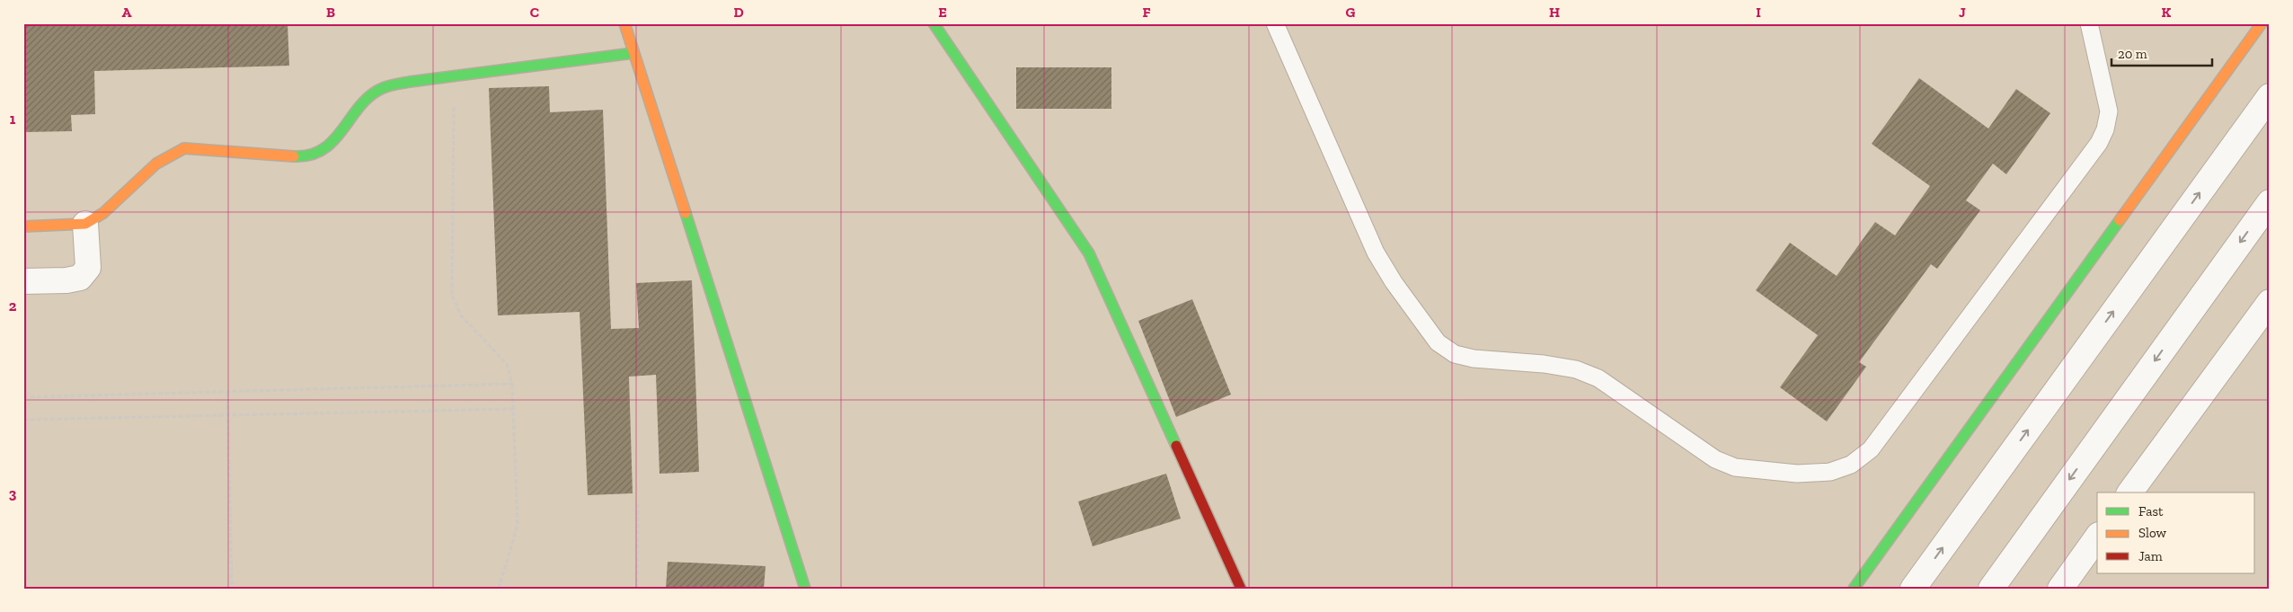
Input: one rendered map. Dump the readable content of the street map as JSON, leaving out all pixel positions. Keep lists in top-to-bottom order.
{
  "legend": ["Fast", "Slow", "Jam"],
  "scale_bar": "20 m",
  "grid": {
    "columns": [
      "A",
      "B",
      "C",
      "D",
      "E",
      "F",
      "G",
      "H",
      "I",
      "J",
      "K"
    ],
    "rows": ["1", "2", "3"]
  }
}
